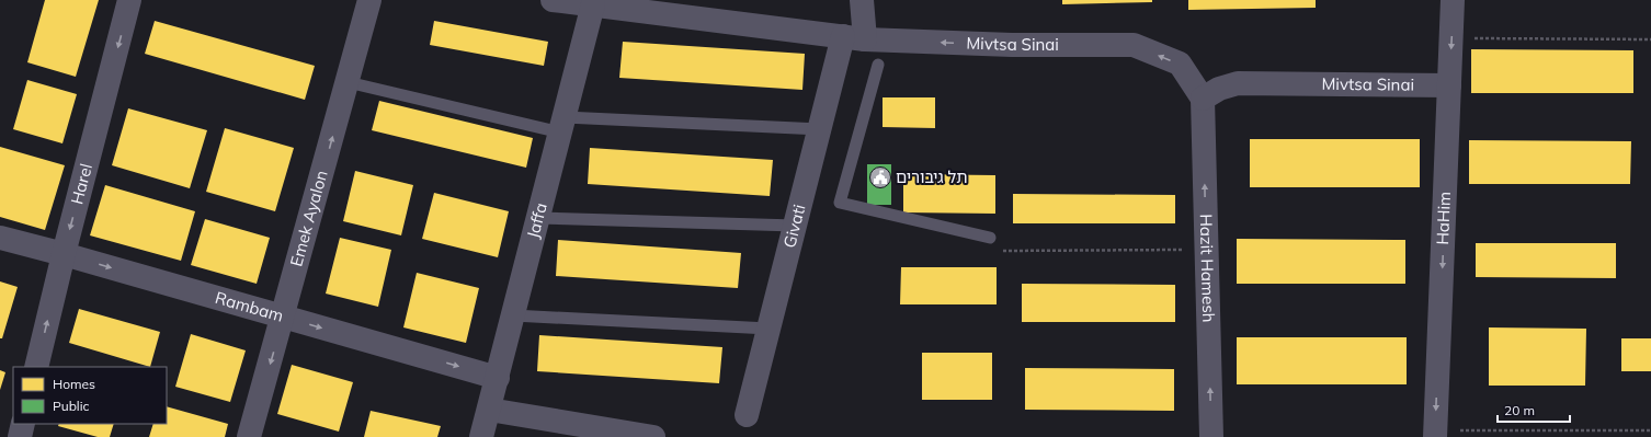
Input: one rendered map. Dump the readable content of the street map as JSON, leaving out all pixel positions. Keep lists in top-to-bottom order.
{
  "streets": {
    "street": [
      "Mivtsa Sinai",
      "Harel",
      "HaHim",
      "Emek Ayalon",
      "Jaffa",
      "Givati",
      "Hazit Hamesh",
      "Rambam"
    ]
  },
  "crossings": [
    ["Mivtsa Sinai", "HaHim"],
    ["Mivtsa Sinai", "Jaffa"],
    ["Mivtsa Sinai", "Givati"],
    ["Mivtsa Sinai", "Hazit Hamesh"],
    ["Harel", "Rambam"],
    ["Emek Ayalon", "Rambam"],
    ["Jaffa", "Rambam"]
  ],
  "one_way": [
    "Mivtsa Sinai",
    "HaHim",
    "Hazit Hamesh",
    "Rambam"
  ],
  "places": {
    "public building": ["תל גיבורים"]
  },
  "legend": ["Homes", "Public"],
  "scale_bar": "20 m"
}
